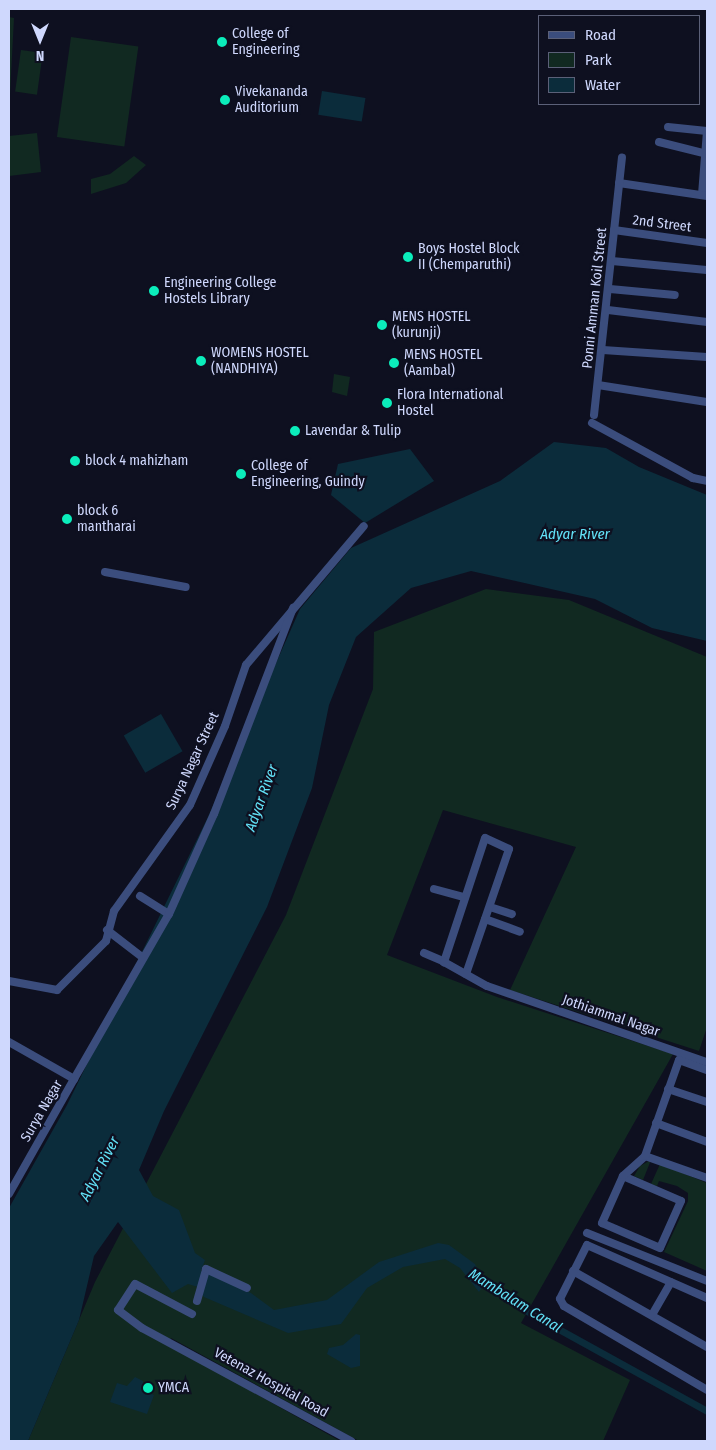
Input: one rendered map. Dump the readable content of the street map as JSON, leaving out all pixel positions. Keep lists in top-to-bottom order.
{
  "streets": {
    "street": [
      "2nd Street",
      "Ponni Amman Koil Street",
      "Surya Nagar Street",
      "Jothiammal Nagar",
      "Surya Nagar",
      "Vetenaz Hospital Road"
    ]
  },
  "crossings": [
    ["2nd Street", "Ponni Amman Koil Street"]
  ],
  "water": ["Adyar River", "Mambalam Canal"],
  "places": [
    "College of Engineering",
    "Vivekananda Auditorium",
    "Boys Hostel Block II (Chemparuthi)",
    "Engineering College Hostels Library",
    "MENS HOSTEL (kurunji)",
    "WOMENS HOSTEL (NANDHIYA)",
    "MENS HOSTEL (Aambal)",
    "Flora International Hostel",
    "Lavendar & Tulip",
    "block 4 mahizham",
    "College of Engineering, Guindy",
    "block 6 mantharai",
    "YMCA"
  ],
  "legend": ["Road", "Park", "Water"],
  "north": "bottom"
}
